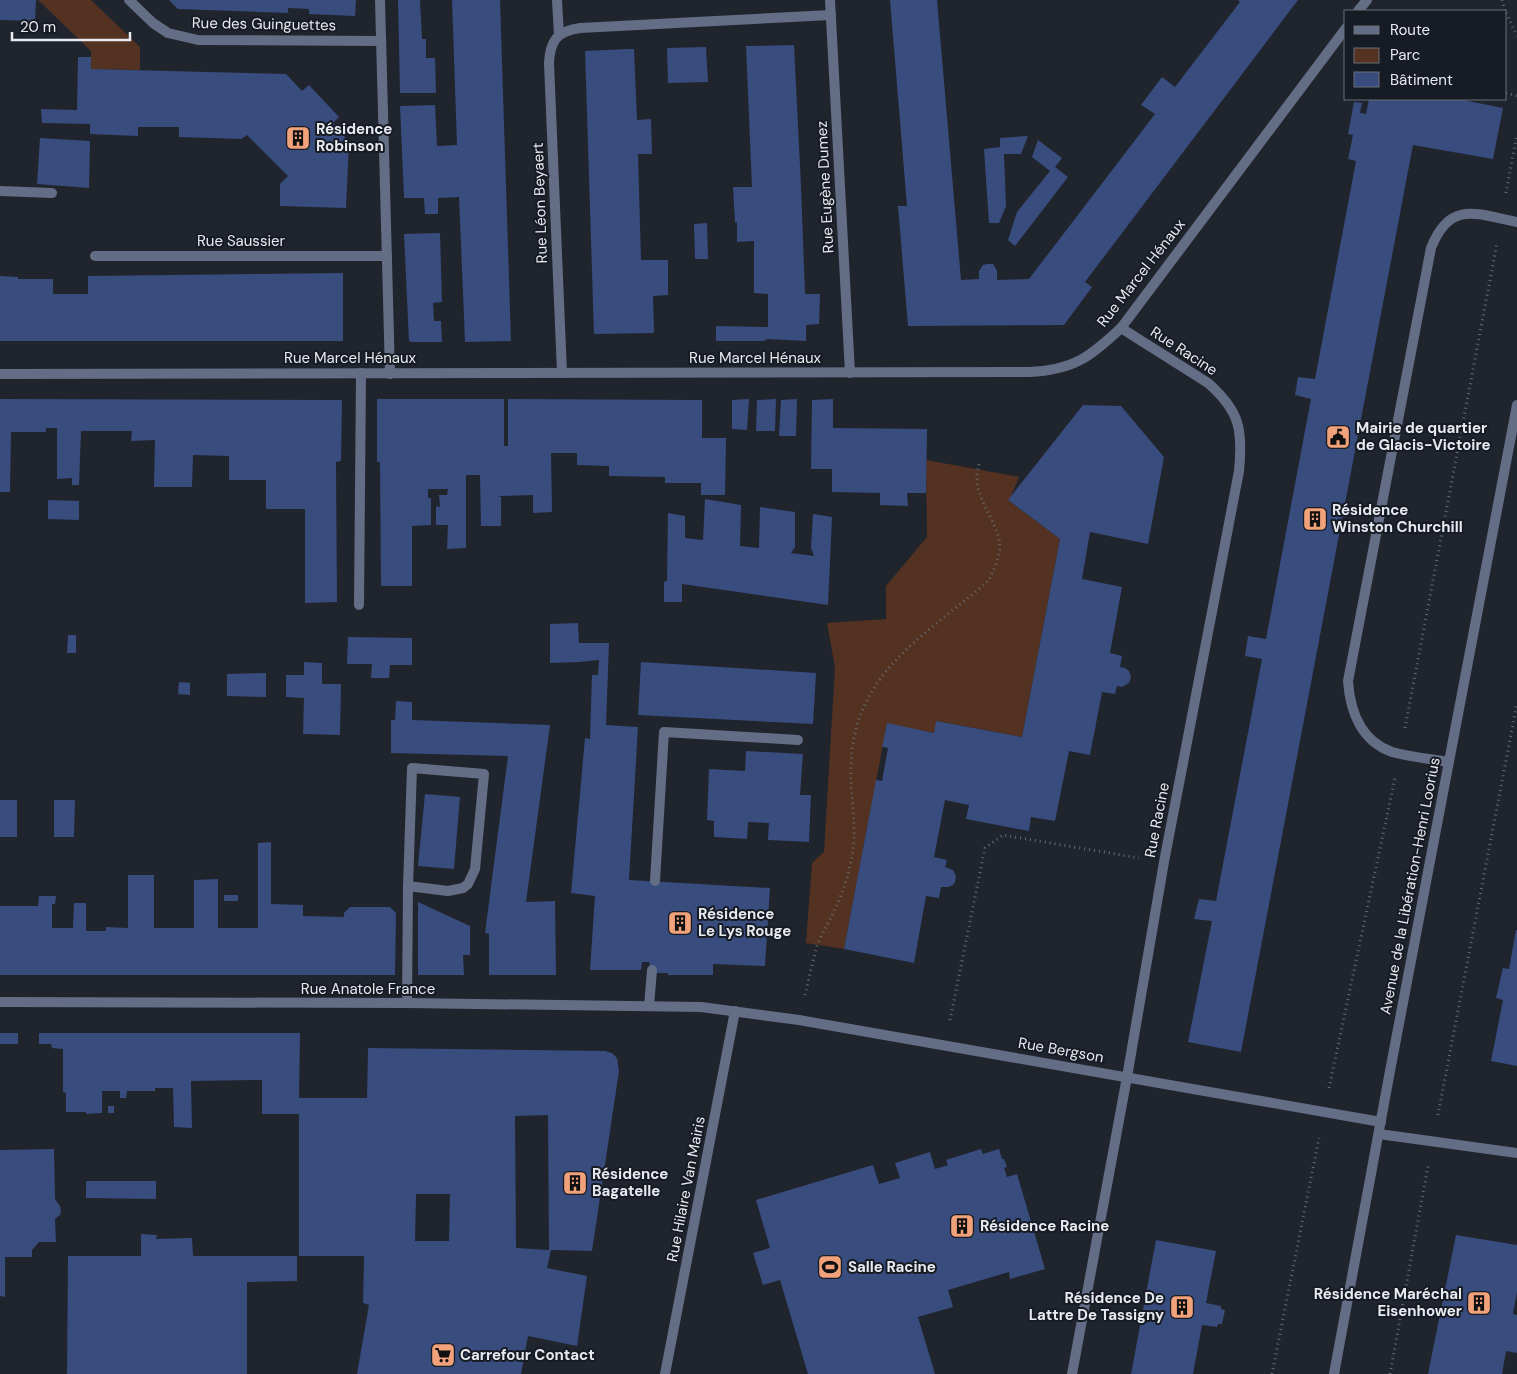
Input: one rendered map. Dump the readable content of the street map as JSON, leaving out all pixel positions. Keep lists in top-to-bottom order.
{
  "streets": {
    "street": [
      "Rue des Guinguettes",
      "Rue Eugène Dumez",
      "Rue Léon Beyaert",
      "Rue Saussier",
      "Rue Marcel Hénaux",
      "Rue Racine",
      "Avenue de la Libération-Henri Loorius",
      "Rue Anatole France",
      "Rue Bergson",
      "Rue Hilaire Van Mairis"
    ]
  },
  "crossings": [
    ["Rue Eugène Dumez", "Rue Marcel Hénaux"],
    ["Rue Léon Beyaert", "Rue Marcel Hénaux"],
    ["Rue Marcel Hénaux", "Rue Racine"],
    ["Rue Racine", "Rue Bergson"],
    ["Avenue de la Libération-Henri Loorius", "Rue Bergson"],
    ["Rue Anatole France", "Rue Bergson"],
    ["Rue Anatole France", "Rue Hilaire Van Mairis"],
    ["Rue Bergson", "Rue Hilaire Van Mairis"]
  ],
  "places": {
    "building": [
      "Résidence Robinson",
      "Résidence Winston Churchill",
      "Résidence Le Lys Rouge",
      "Résidence Bagatelle",
      "Résidence Racine",
      "Résidence Maréchal Eisenhower",
      "Résidence De Lattre De Tassigny"
    ],
    "public building": ["Mairie de quartier de Glacis-Victoire"],
    "sports": ["Salle Racine"],
    "supermarket": ["Carrefour Contact"]
  },
  "legend": ["Route", "Parc", "Bâtiment"],
  "scale_bar": "20 m"
}
